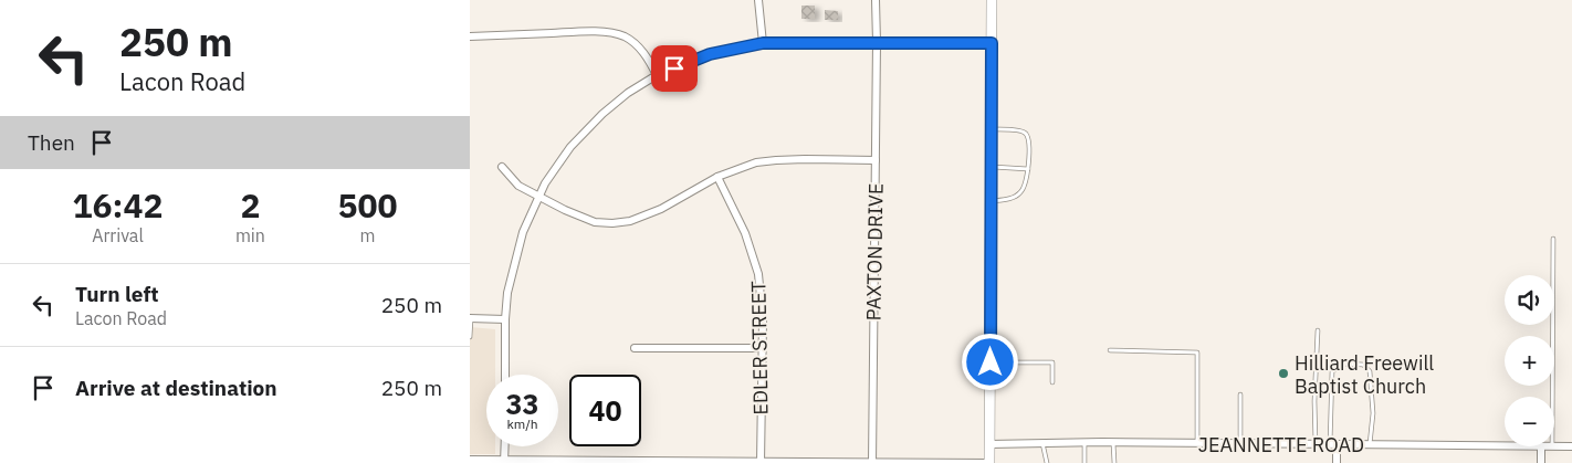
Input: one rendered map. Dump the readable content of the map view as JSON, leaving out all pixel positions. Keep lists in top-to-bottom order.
{
  "streets": {
    "street": ["PAXTON DRIVE", "EDLER STREET", "JEANNETTE ROAD"]
  },
  "places": ["Hilliard Freewill Baptist Church"],
  "page": {
    "turn": ["250 m", "Lacon Road"],
    "then": "Then",
    "eta": [
      "16:42",
      "Arrival",
      "2",
      "min",
      "500",
      "m"
    ],
    "list": [
      {
        "name": "Turn left",
        "note": "Lacon Road",
        "value": "250 m"
      },
      {
        "name": "Arrive at destination",
        "value": "250 m"
      }
    ],
    "map_buttons": ["+", "−"],
    "speed": "33 km/h",
    "limit": "40"
  }
}
